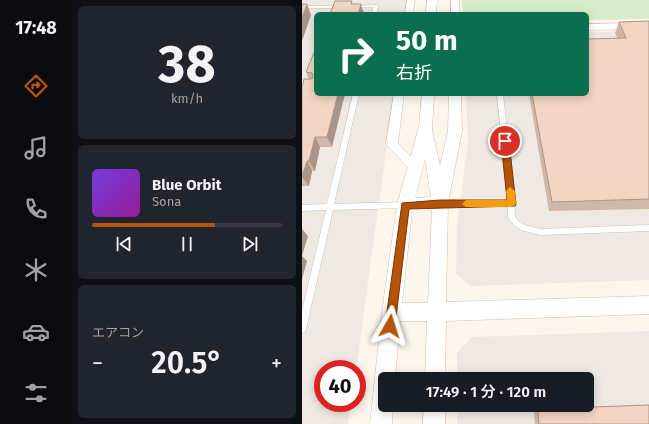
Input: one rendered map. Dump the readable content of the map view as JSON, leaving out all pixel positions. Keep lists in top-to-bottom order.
{
  "page": {
    "tabs": "17:48",
    "tile": [
      ["38", "km/h"],
      "エアコン"
    ],
    "turn": ["50 m", "右折"],
    "song": ["Blue Orbit", "Sona"],
    "heat": ["−", "20.5°", "+"],
    "limit": "40",
    "trip": "17:49 · 1 分 · 120 m"
  }
}
